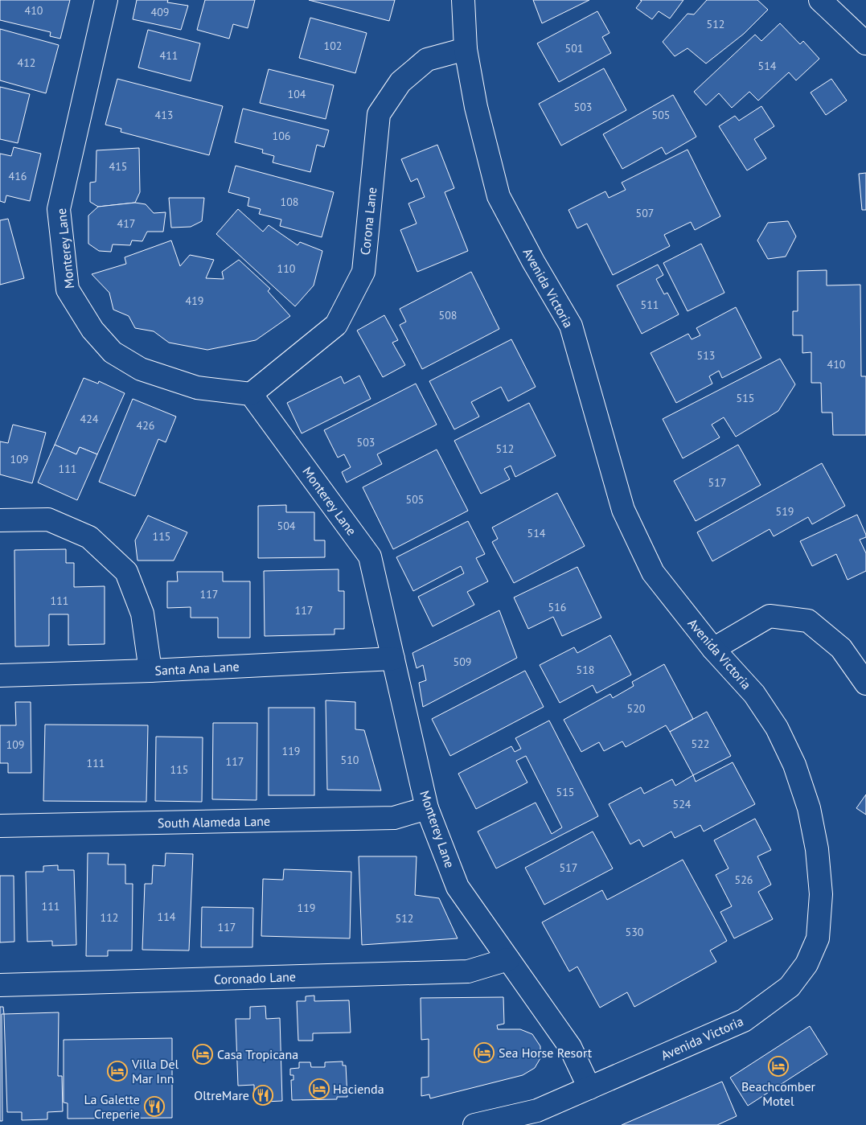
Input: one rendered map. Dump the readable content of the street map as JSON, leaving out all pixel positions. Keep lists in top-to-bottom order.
{
  "streets": {
    "street": [
      "Corona Lane",
      "Monterey Lane",
      "Avenida Victoria",
      "Santa Ana Lane",
      "South Alameda Lane",
      "Coronado Lane"
    ]
  },
  "crossings": [
    ["Corona Lane", "Monterey Lane"],
    ["Corona Lane", "Avenida Victoria"],
    ["Monterey Lane", "Avenida Victoria"],
    ["Monterey Lane", "Santa Ana Lane"],
    ["Monterey Lane", "South Alameda Lane"],
    ["Monterey Lane", "Coronado Lane"]
  ],
  "places": {
    "hotel": [
      "Sea Horse Resort",
      "Casa Tropicana",
      "Beachcomber Motel",
      "Villa Del Mar Inn",
      "Hacienda"
    ],
    "restaurant": ["OltreMare", "La Galette Creperie"]
  },
  "house_numbers": [
    "410",
    "409",
    "512",
    "102",
    "501",
    "411",
    "412",
    "514",
    "104",
    "503",
    "413",
    "505",
    "106",
    "415",
    "416",
    "108",
    "507",
    "417",
    "110",
    "419",
    "511",
    "508",
    "513",
    "410",
    "515",
    "424",
    "426",
    "503",
    "512",
    "109",
    "111",
    "517",
    "505",
    "519",
    "504",
    "514",
    "115",
    "117",
    "111",
    "516",
    "117",
    "509",
    "518",
    "520",
    "522",
    "109",
    "119",
    "510",
    "117",
    "111",
    "115",
    "515",
    "524",
    "517",
    "526",
    "111",
    "119",
    "114",
    "112",
    "512",
    "117",
    "530"
  ]
}
